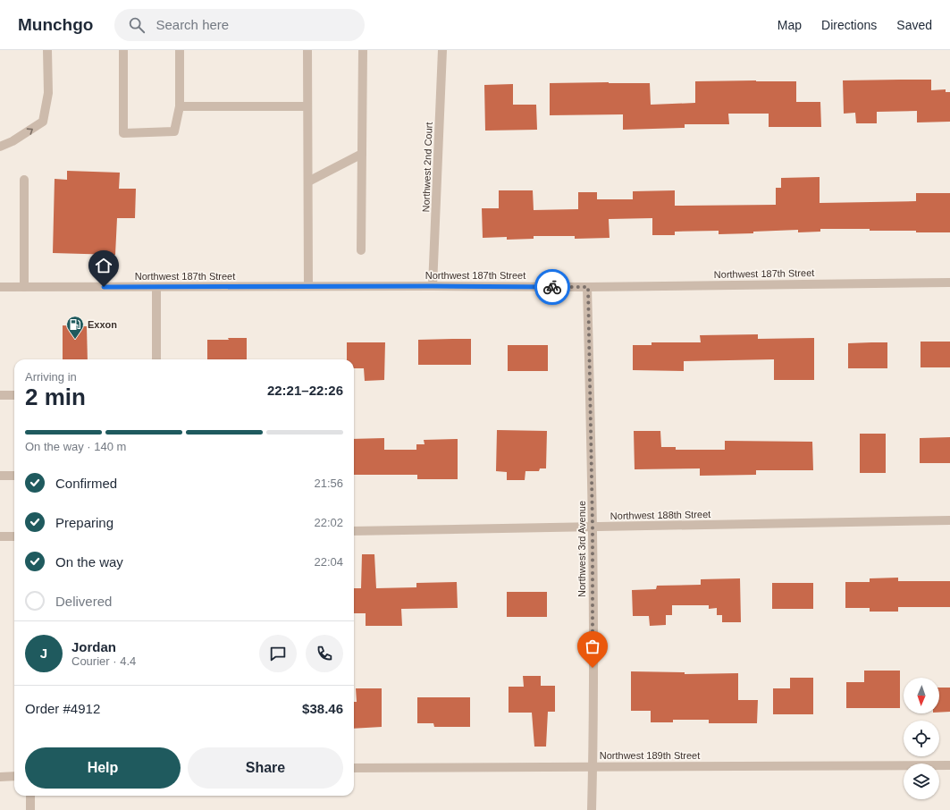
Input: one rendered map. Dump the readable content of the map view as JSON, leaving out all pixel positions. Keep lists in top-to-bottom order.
{
  "streets": {
    "street": [
      "Northwest 2nd Court",
      "Northwest 187th Street",
      "Northwest 188th Street",
      "Northwest 3rd Avenue",
      "Northwest 189th Street"
    ]
  },
  "crossings": [
    ["Northwest 2nd Court", "Northwest 187th Street"],
    ["Northwest 187th Street", "Northwest 3rd Avenue"],
    ["Northwest 188th Street", "Northwest 3rd Avenue"],
    ["Northwest 3rd Avenue", "Northwest 189th Street"]
  ],
  "places": {
    "fuel station": ["Exxon"]
  },
  "north": "bottom",
  "page": {
    "header": "Munchgo",
    "search": "Search here",
    "nav": ["Map", "Directions", "Saved"],
    "heading": ["2 min", "Arriving in", "22:21–22:26"],
    "panel": [
      "Jordan",
      "Courier · 4.4",
      "Order #4912",
      "$38.46"
    ],
    "bar": "On the way · 140 m",
    "list": [
      ["Confirmed", "21:56"],
      ["Preparing", "22:02"],
      ["On the way", "22:04"],
      "Delivered"
    ],
    "round": "J",
    "buttons": ["Help", "Share"]
  }
}
